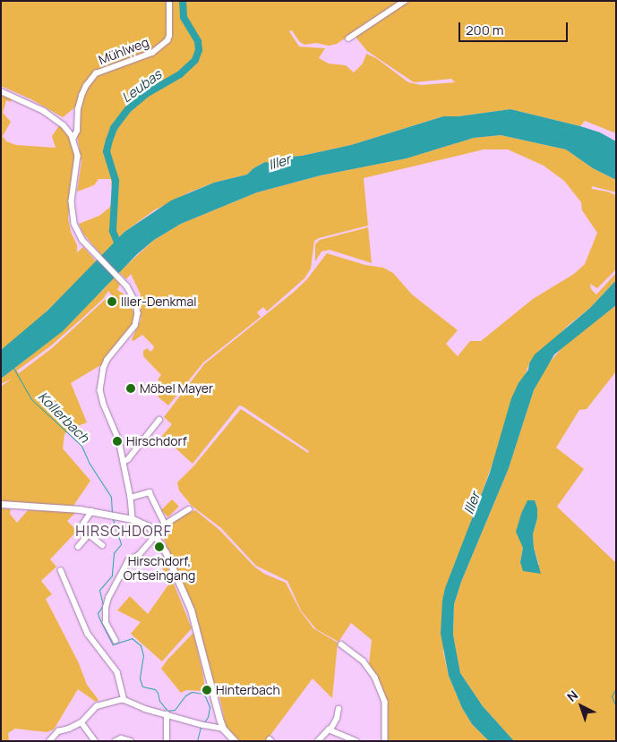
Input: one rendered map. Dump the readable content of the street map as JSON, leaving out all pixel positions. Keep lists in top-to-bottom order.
{
  "streets": {
    "street": ["Mühlweg"]
  },
  "districts": ["HIRSCHDORF"],
  "water": ["Leubas", "Iller", "Kollerbach"],
  "places": [
    "Iller-Denkmal",
    "Möbel Mayer",
    "Hirschdorf",
    "Hirschdorf, Ortseingang",
    "Hinterbach"
  ],
  "scale_bar": "200 m",
  "north": "top left"
}
